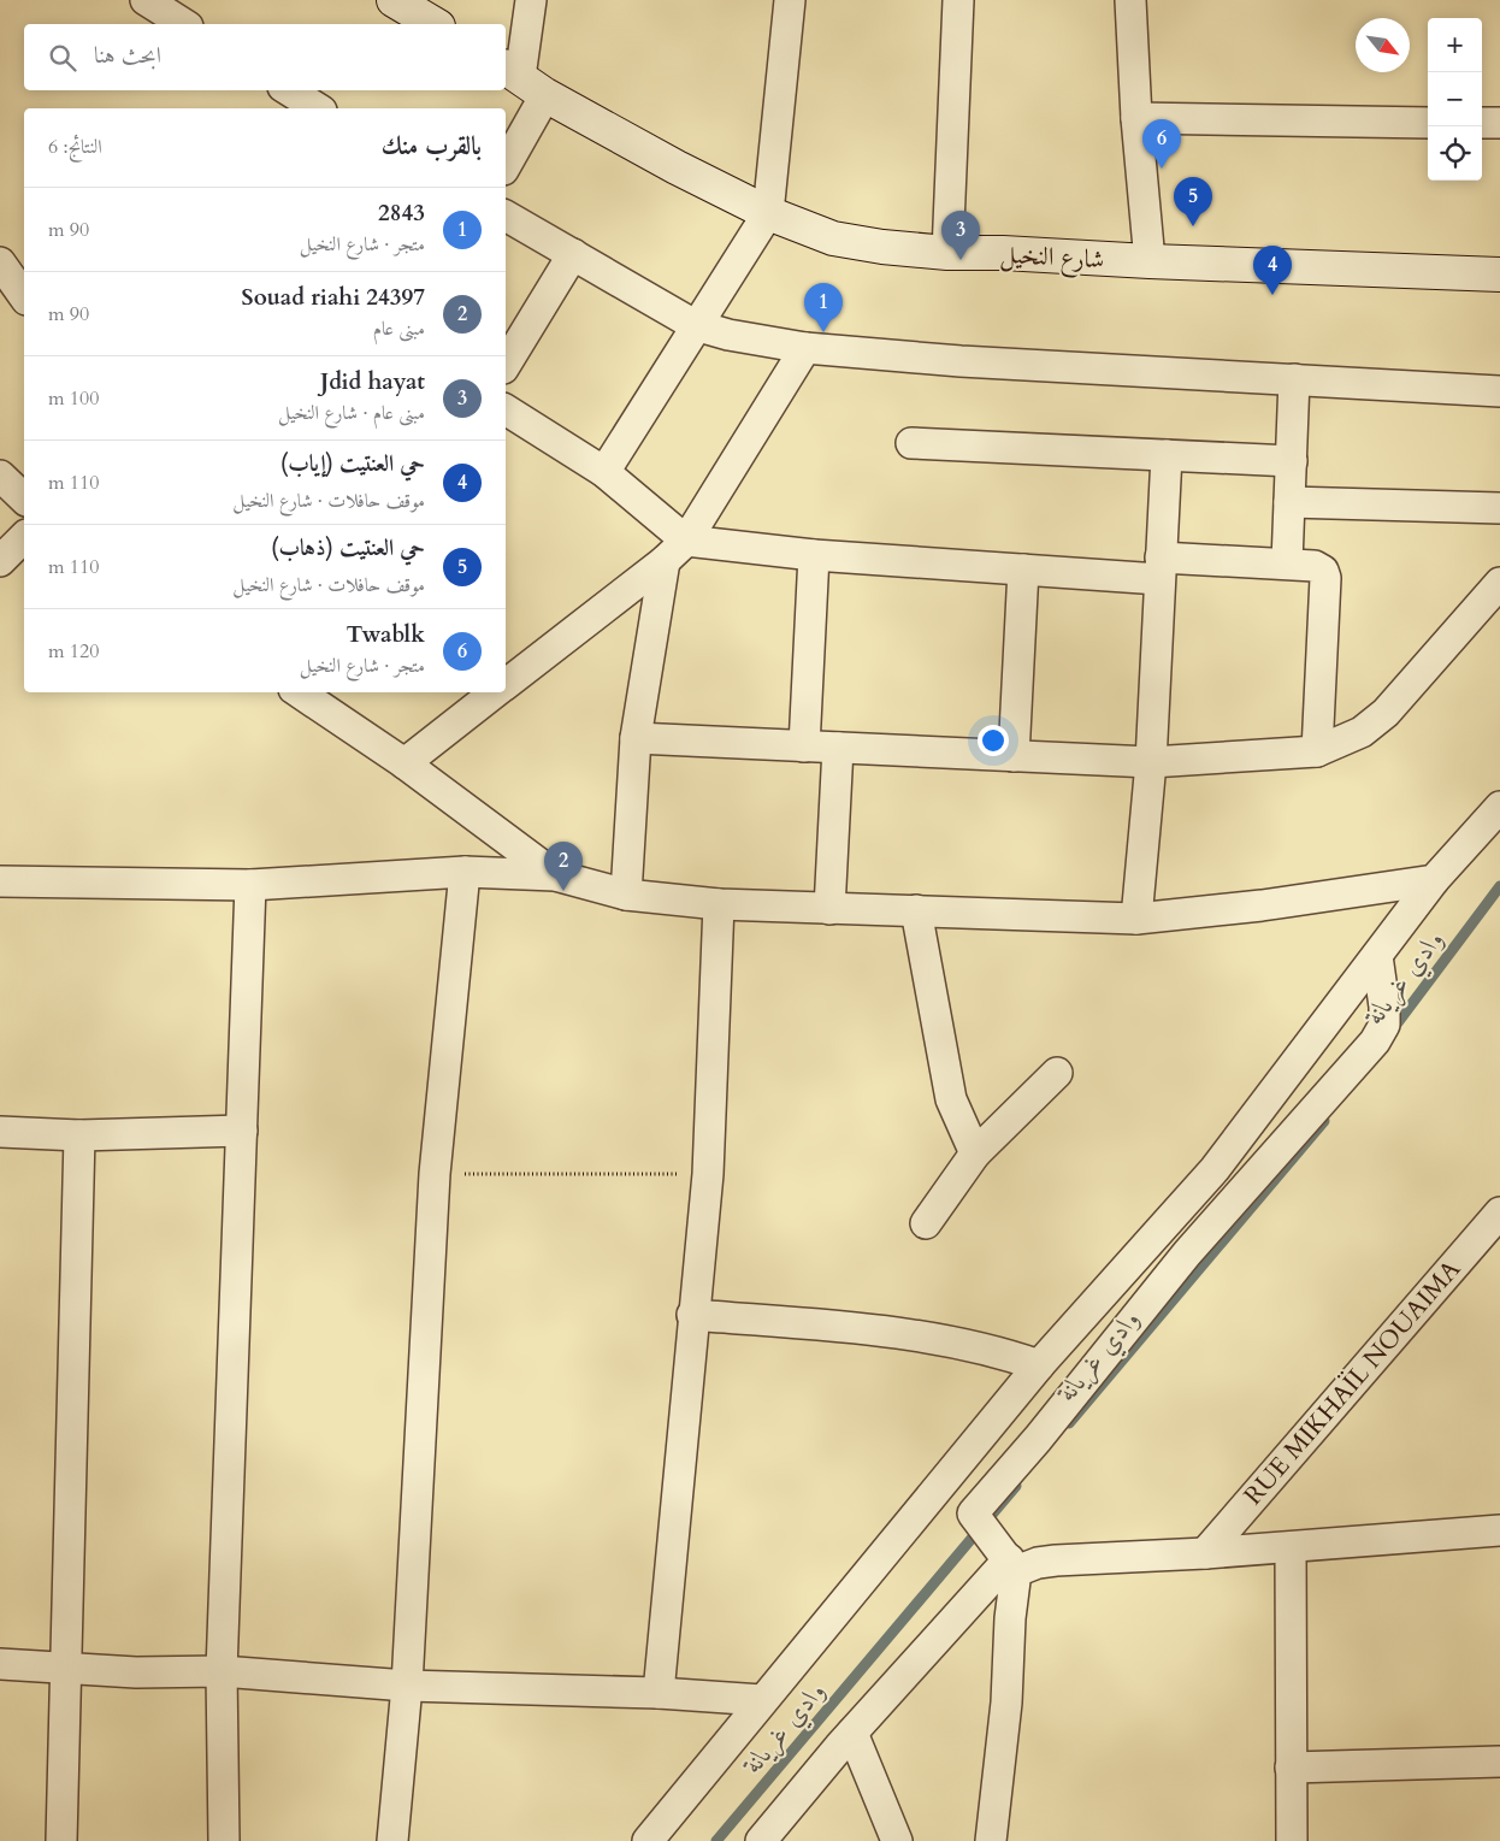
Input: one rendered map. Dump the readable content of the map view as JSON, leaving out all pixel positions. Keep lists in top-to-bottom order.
{
  "streets": {
    "main road": ["شارع النخيل"],
    "street": ["RUE MIKHAÏL NOUAIMA"]
  },
  "water": ["وادي غريانة"],
  "north": "bottom right",
  "page": {
    "map_buttons": ["+", "−"],
    "search": "ابحث هنا",
    "heading": ["بالقرب منك", "النتائج: 6"],
    "pins": [
      "6",
      "5",
      "3",
      "4",
      "1",
      "2"
    ],
    "list": [
      {
        "mark": "1",
        "name": "2843",
        "note": "متجر · شارع النخيل",
        "value": "90 m"
      },
      {
        "mark": "2",
        "name": "Souad riahi 24397",
        "note": "مبنى عام",
        "value": "90 m"
      },
      {
        "mark": "3",
        "name": "Jdid hayat",
        "note": "مبنى عام · شارع النخيل",
        "value": "100 m"
      },
      {
        "mark": "4",
        "name": "حي العنتيت (إياب)",
        "note": "موقف حافلات · شارع النخيل",
        "value": "110 m"
      },
      {
        "mark": "5",
        "name": "حي العنتيت (ذهاب)",
        "note": "موقف حافلات · شارع النخيل",
        "value": "110 m"
      },
      {
        "mark": "6",
        "name": "Twablk",
        "note": "متجر · شارع النخيل",
        "value": "120 m"
      }
    ]
  }
}
